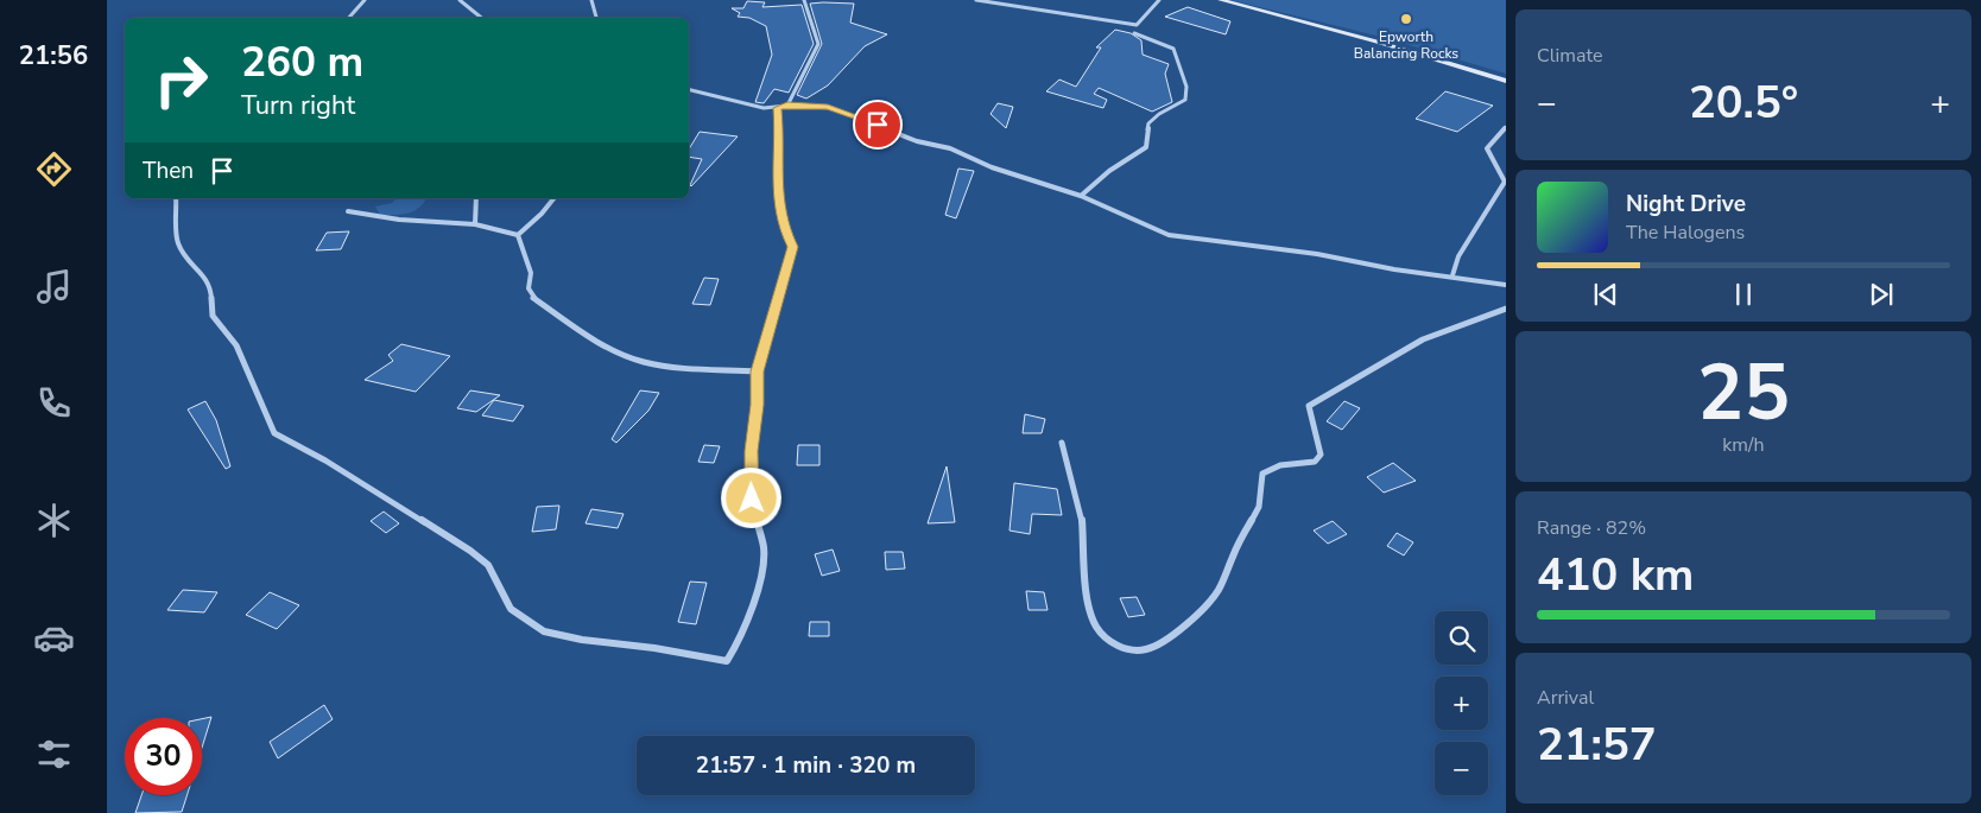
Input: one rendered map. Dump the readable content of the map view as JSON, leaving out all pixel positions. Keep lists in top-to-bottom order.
{
  "places": ["Epworth Balancing Rocks"],
  "page": {
    "tabs": "21:56",
    "tile": [
      "Climate",
      ["25", "km/h"],
      ["Range · 82%", "410 km"],
      ["Arrival", "21:57"]
    ],
    "turn": ["260 m", "Turn right"],
    "heat": ["−", "20.5°", "+"],
    "then": "Then",
    "song": ["Night Drive", "The Halogens"],
    "map_buttons": ["+", "−"],
    "limit": "30",
    "trip": "21:57 · 1 min · 320 m"
  }
}
